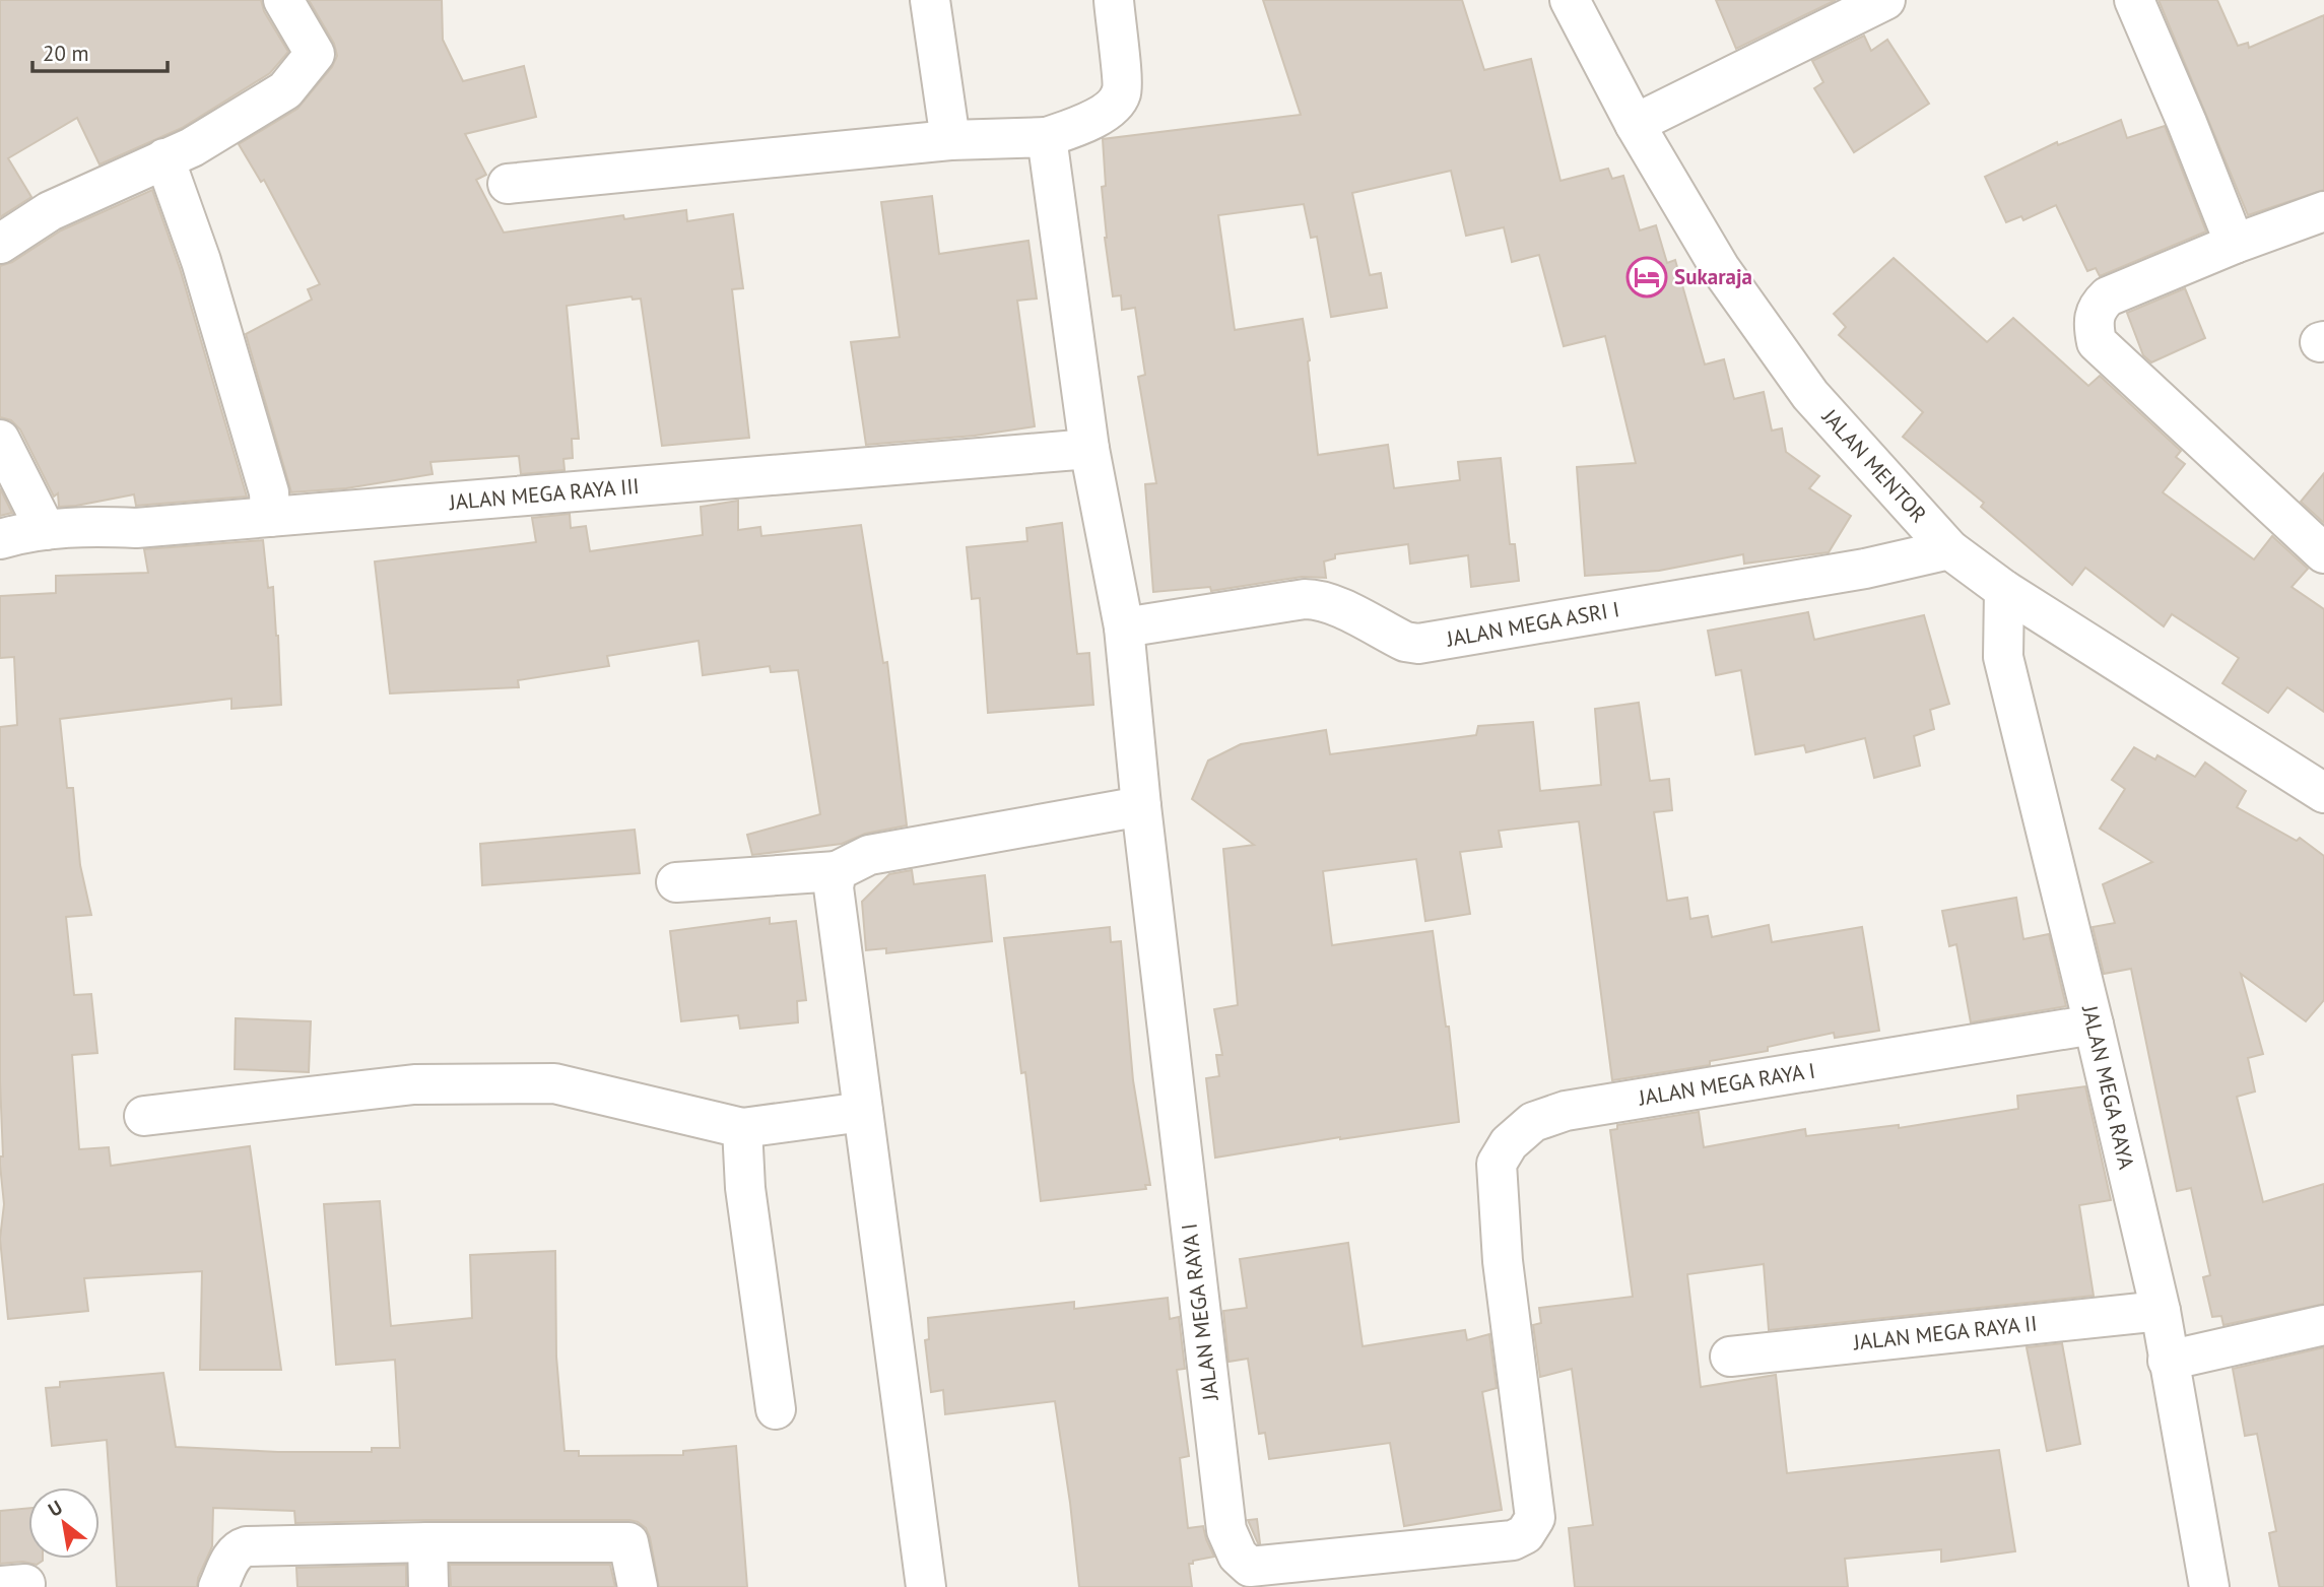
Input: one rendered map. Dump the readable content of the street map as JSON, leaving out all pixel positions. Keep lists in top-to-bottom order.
{
  "streets": {
    "street": [
      "JALAN MENTOR",
      "JALAN MEGA RAYA III",
      "JALAN MEGA ASRI I",
      "JALAN MEGA RAYA I",
      "JALAN MEGA RAYA",
      "JALAN MEGA RAYA II"
    ]
  },
  "crossings": [
    ["JALAN MENTOR", "JALAN MEGA ASRI I"],
    ["JALAN MENTOR", "JALAN MEGA RAYA"],
    ["JALAN MEGA RAYA I", "JALAN MEGA RAYA"],
    ["JALAN MEGA RAYA", "JALAN MEGA RAYA II"]
  ],
  "places": {
    "hotel": ["Sukaraja"]
  },
  "scale_bar": "20 m",
  "north": "top left"
}
